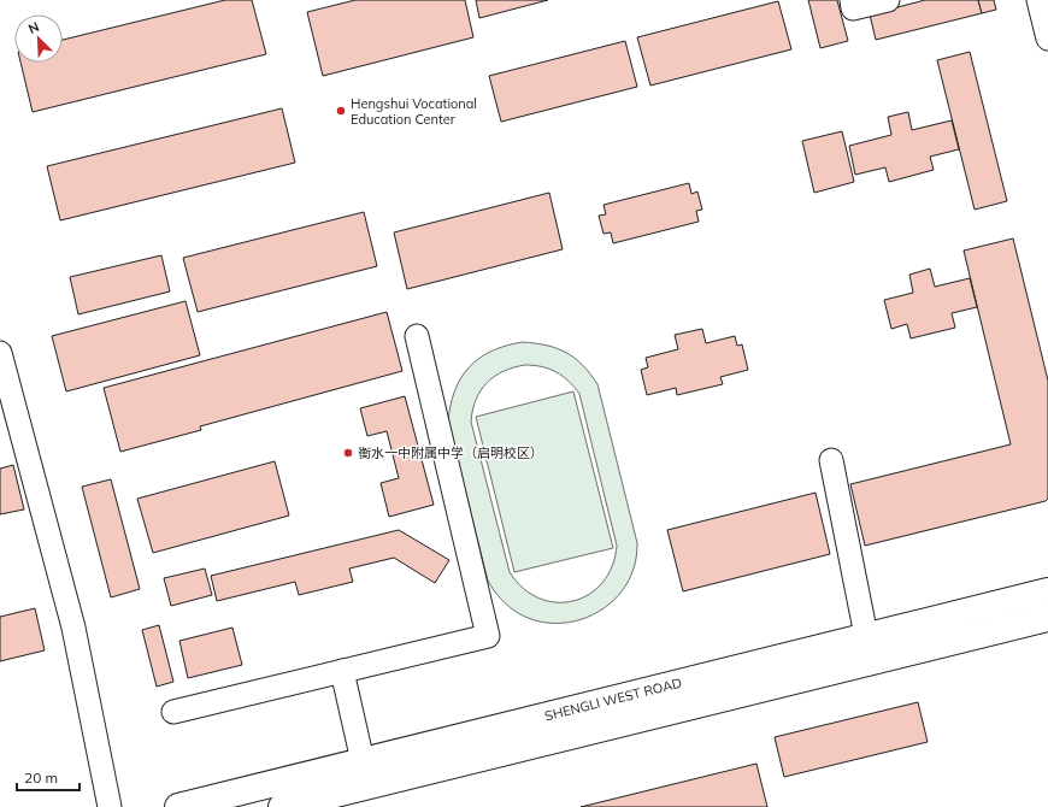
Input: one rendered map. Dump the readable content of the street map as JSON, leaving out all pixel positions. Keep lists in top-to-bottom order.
{
  "streets": {
    "main road": ["SHENGLI WEST ROAD"]
  },
  "places": ["Hengshui Vocational Education Center", "衡水一中附属中学（启明校区）"],
  "scale_bar": "20 m",
  "north": "top left"
}
